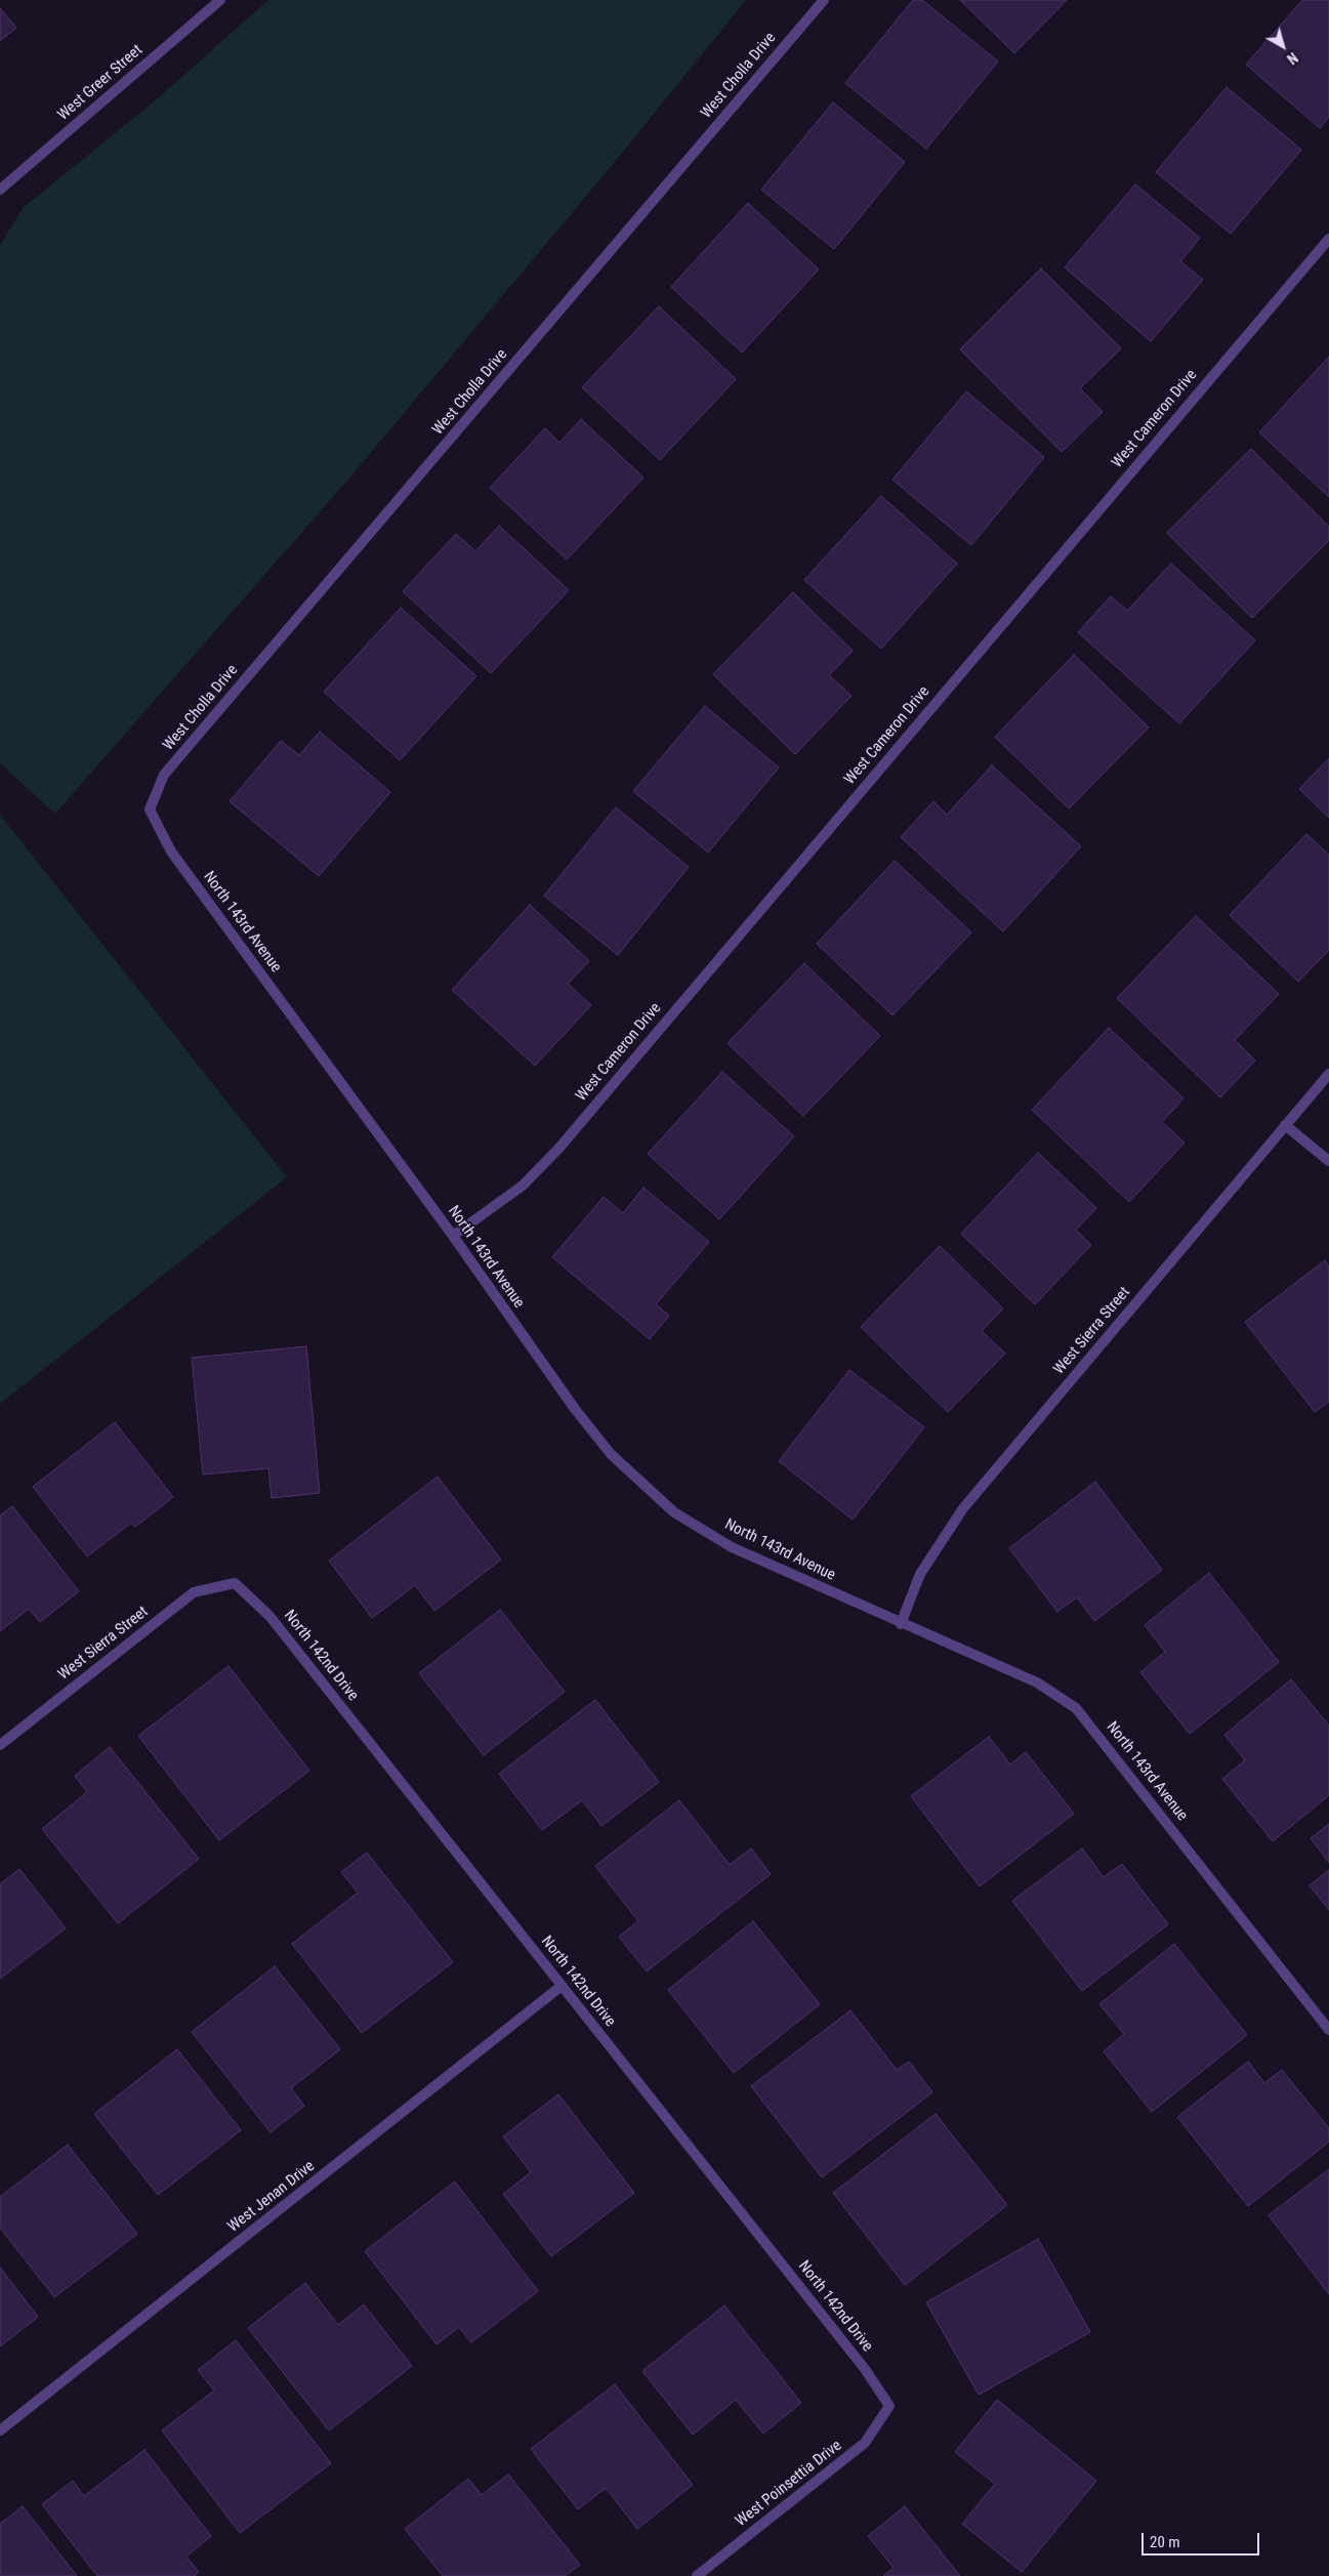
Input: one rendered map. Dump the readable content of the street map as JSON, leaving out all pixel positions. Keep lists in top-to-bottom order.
{
  "streets": {
    "street": [
      "West Cholla Drive",
      "West Greer Street",
      "West Cameron Drive",
      "North 143rd Avenue",
      "West Sierra Street",
      "North 142nd Drive",
      "West Jenan Drive",
      "West Poinsettia Drive"
    ]
  },
  "crossings": [
    ["West Cholla Drive", "North 143rd Avenue"],
    ["West Cameron Drive", "North 143rd Avenue"],
    ["North 143rd Avenue", "West Sierra Street"],
    ["West Sierra Street", "North 142nd Drive"],
    ["North 142nd Drive", "West Jenan Drive"],
    ["North 142nd Drive", "West Poinsettia Drive"]
  ],
  "scale_bar": "20 m",
  "north": "bottom right"
}
